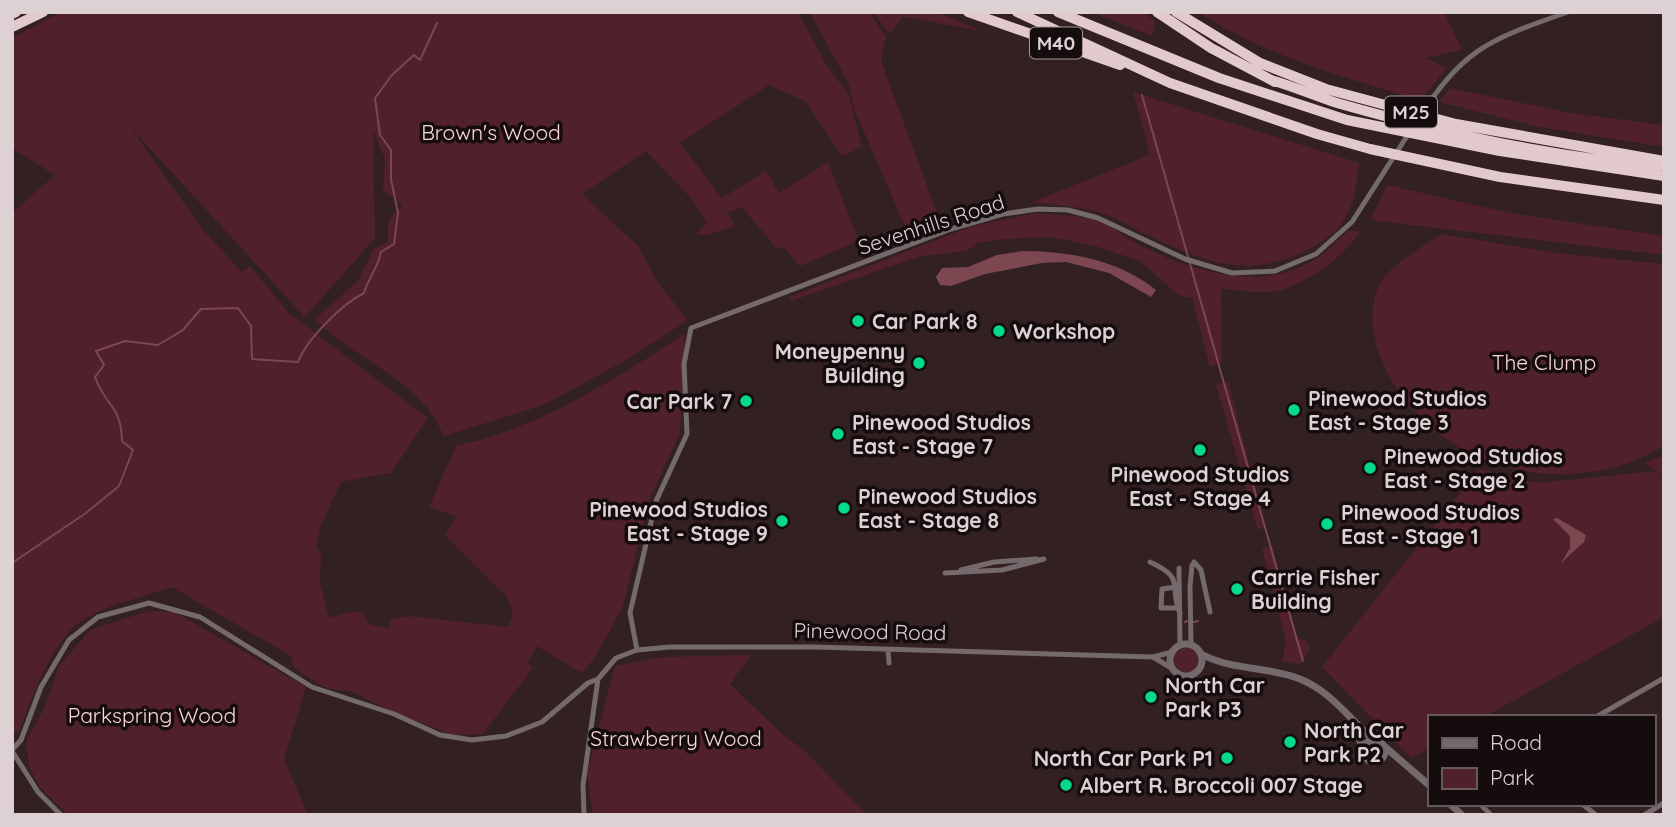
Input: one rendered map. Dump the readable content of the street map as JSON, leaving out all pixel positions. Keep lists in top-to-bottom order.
{
  "streets": {
    "highway": ["M40", "M25"],
    "street": ["Sevenhills Road", "Pinewood Road"]
  },
  "crossings": [
    ["M40", "M25"],
    ["Sevenhills Road", "Pinewood Road"]
  ],
  "parks": [
    "Brown's Wood",
    "The Clump",
    "Parkspring Wood",
    "Strawberry Wood"
  ],
  "places": [
    "Car Park 8",
    "Workshop",
    "Moneypenny Building",
    "Car Park 7",
    "Pinewood Studios East - Stage 3",
    "Pinewood Studios East - Stage 7",
    "Pinewood Studios East - Stage 4",
    "Pinewood Studios East - Stage 2",
    "Pinewood Studios East - Stage 8",
    "Pinewood Studios East - Stage 9",
    "Pinewood Studios East - Stage 1",
    "Carrie Fisher Building",
    "North Car Park P3",
    "North Car Park P2",
    "North Car Park P1",
    "Albert R. Broccoli 007 Stage"
  ],
  "legend": ["Road", "Park"]
}
